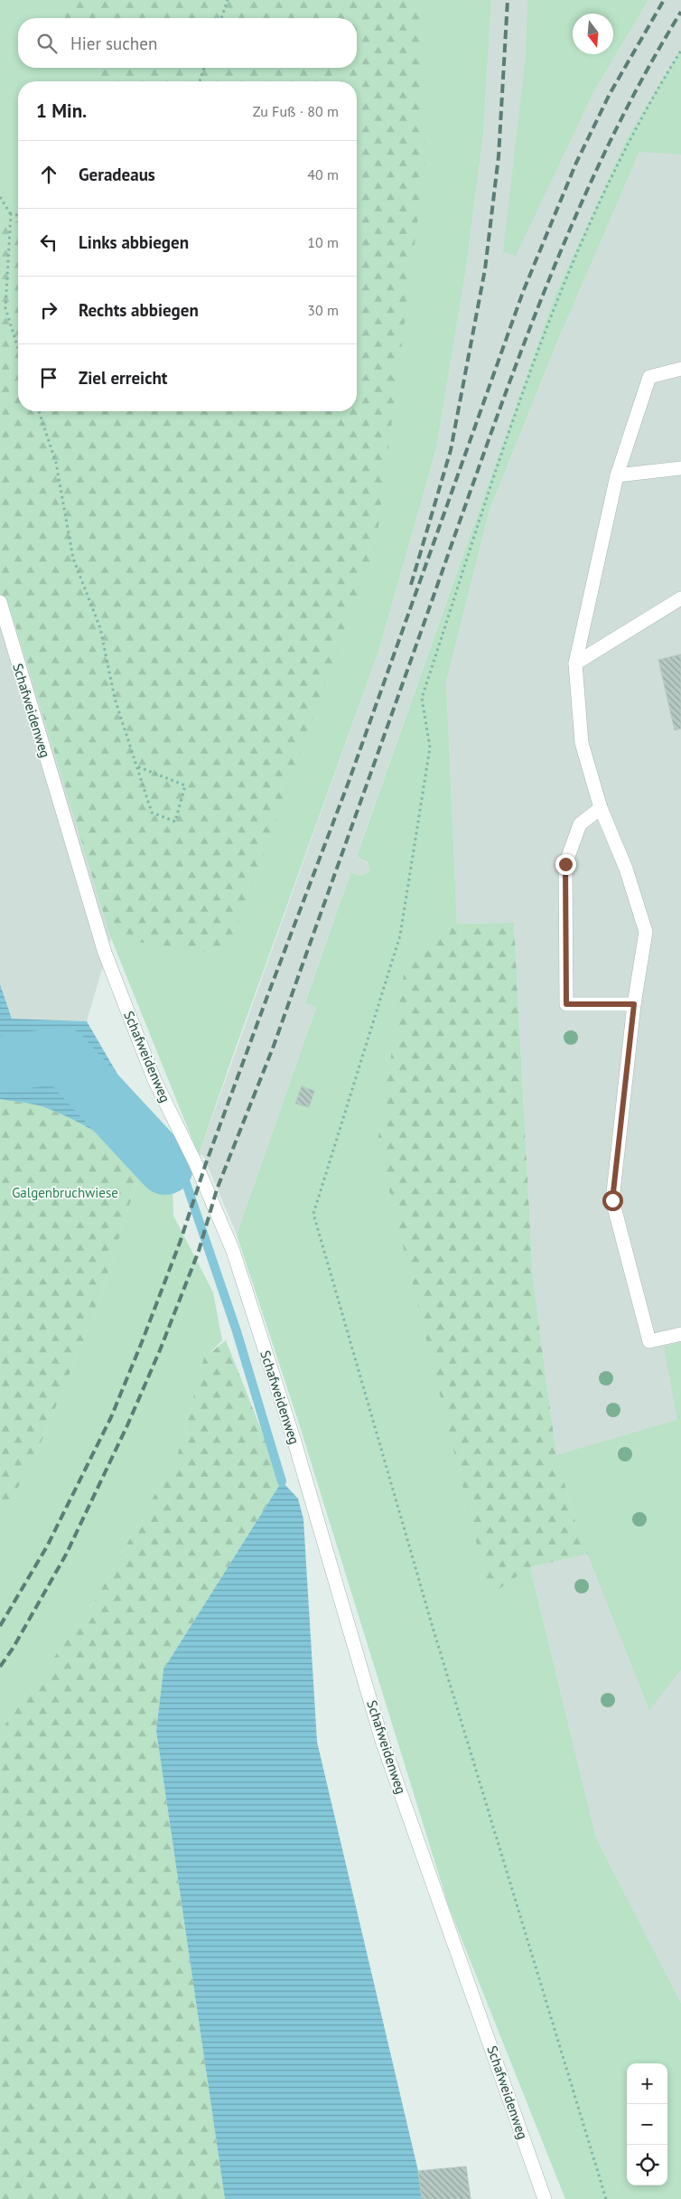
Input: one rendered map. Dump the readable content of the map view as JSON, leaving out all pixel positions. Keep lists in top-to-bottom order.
{
  "streets": {
    "lane": ["Schafweidenweg"]
  },
  "parks": ["Galgenbruchwiese"],
  "north": "bottom",
  "page": {
    "search": "Hier suchen",
    "heading": ["1 Min.", "Zu Fuß · 80 m"],
    "list": [
      ["Geradeaus", "40 m"],
      ["Links abbiegen", "10 m"],
      ["Rechts abbiegen", "30 m"],
      "Ziel erreicht"
    ],
    "map_buttons": ["+", "−"]
  }
}
